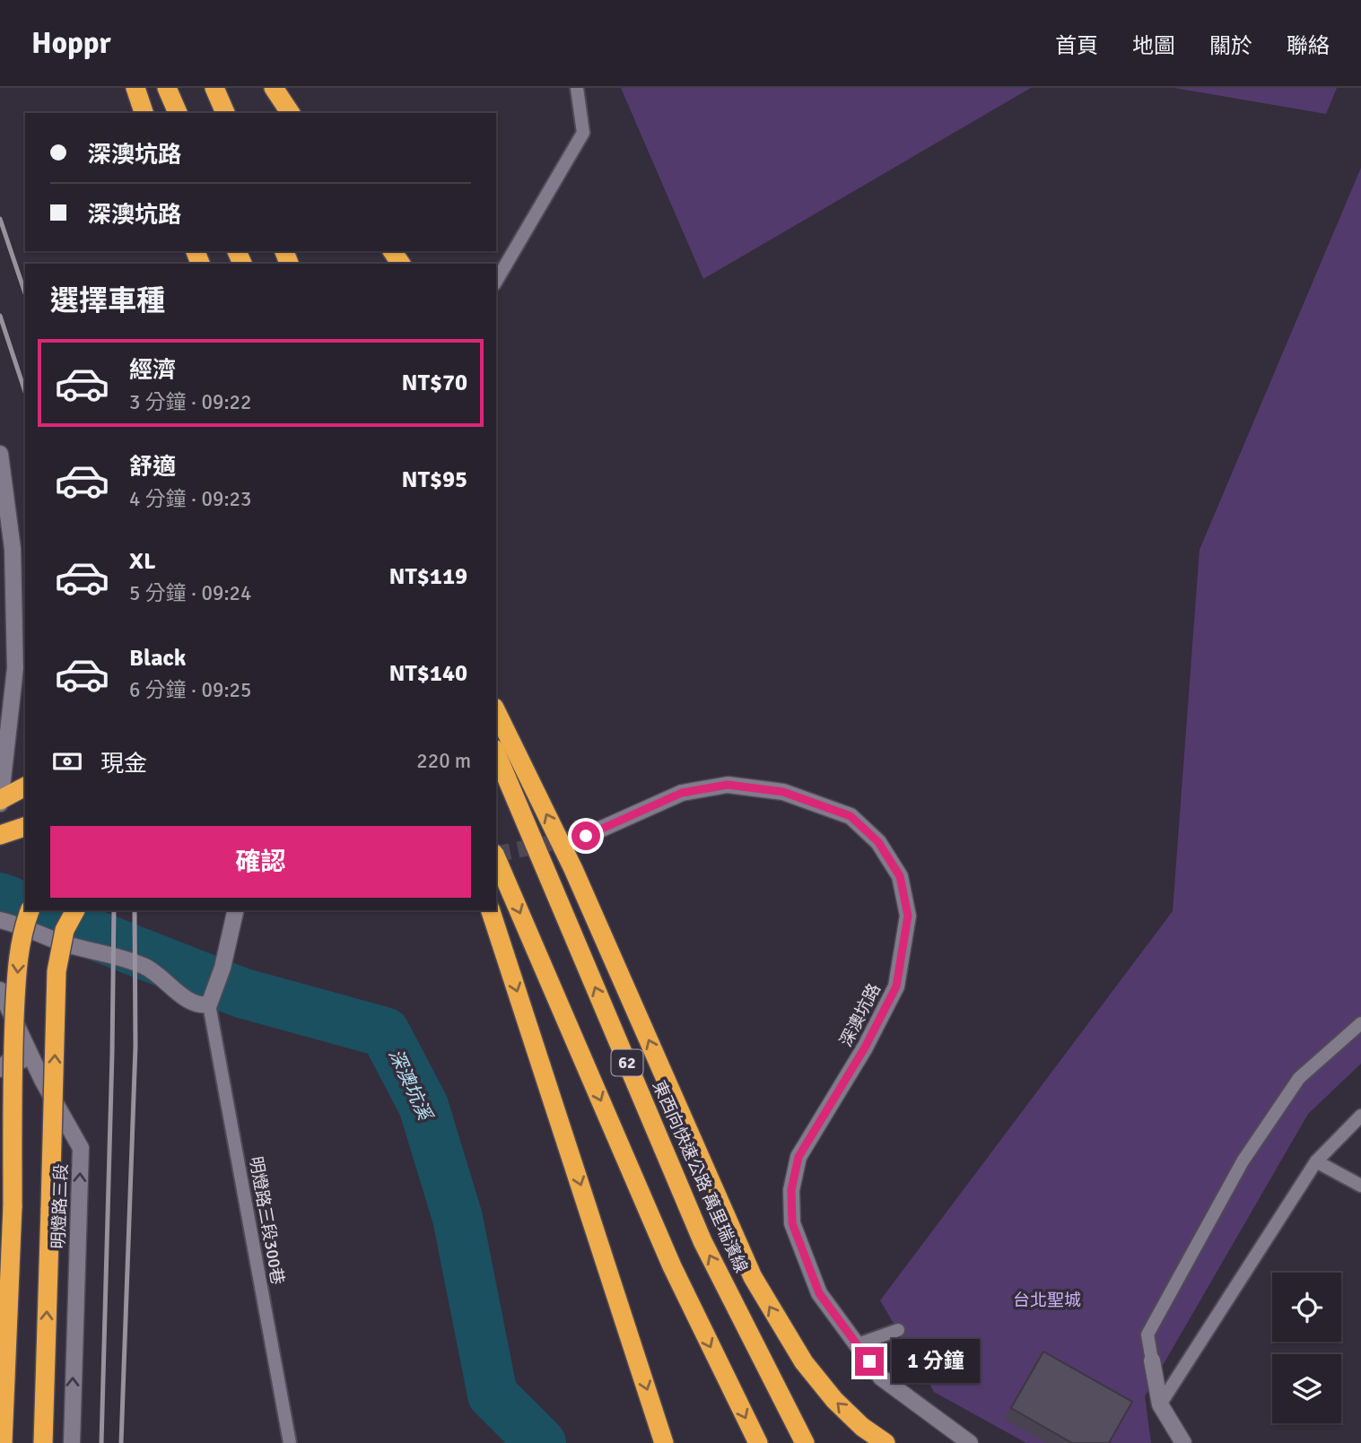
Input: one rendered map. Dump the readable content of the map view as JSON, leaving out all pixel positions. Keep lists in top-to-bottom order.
{
  "streets": {
    "highway": ["62", "東西向快速公路 萬里瑞濱線"],
    "street": ["深澳坑路", "明燈路三段"],
    "lane": ["明燈路三段300巷"]
  },
  "one_way": ["明燈路三段"],
  "water": ["深澳坑溪"],
  "parks": ["台北聖城"],
  "page": {
    "header": "Hoppr",
    "nav": [
      "首頁",
      "地圖",
      "關於",
      "聯絡"
    ],
    "banner": ["深澳坑路", "深澳坑路"],
    "heading": "選擇車種",
    "list": [
      {
        "name": "經濟",
        "note": "3 分鐘 · 09:22",
        "value": "NT$70"
      },
      {
        "name": "舒適",
        "note": "4 分鐘 · 09:23",
        "value": "NT$95"
      },
      {
        "name": "XL",
        "note": "5 分鐘 · 09:24",
        "value": "NT$119"
      },
      {
        "name": "Black",
        "note": "6 分鐘 · 09:25",
        "value": "NT$140"
      }
    ],
    "pay": ["現金", "220 m"],
    "buttons": "確認",
    "bubble": "1 分鐘"
  }
}
